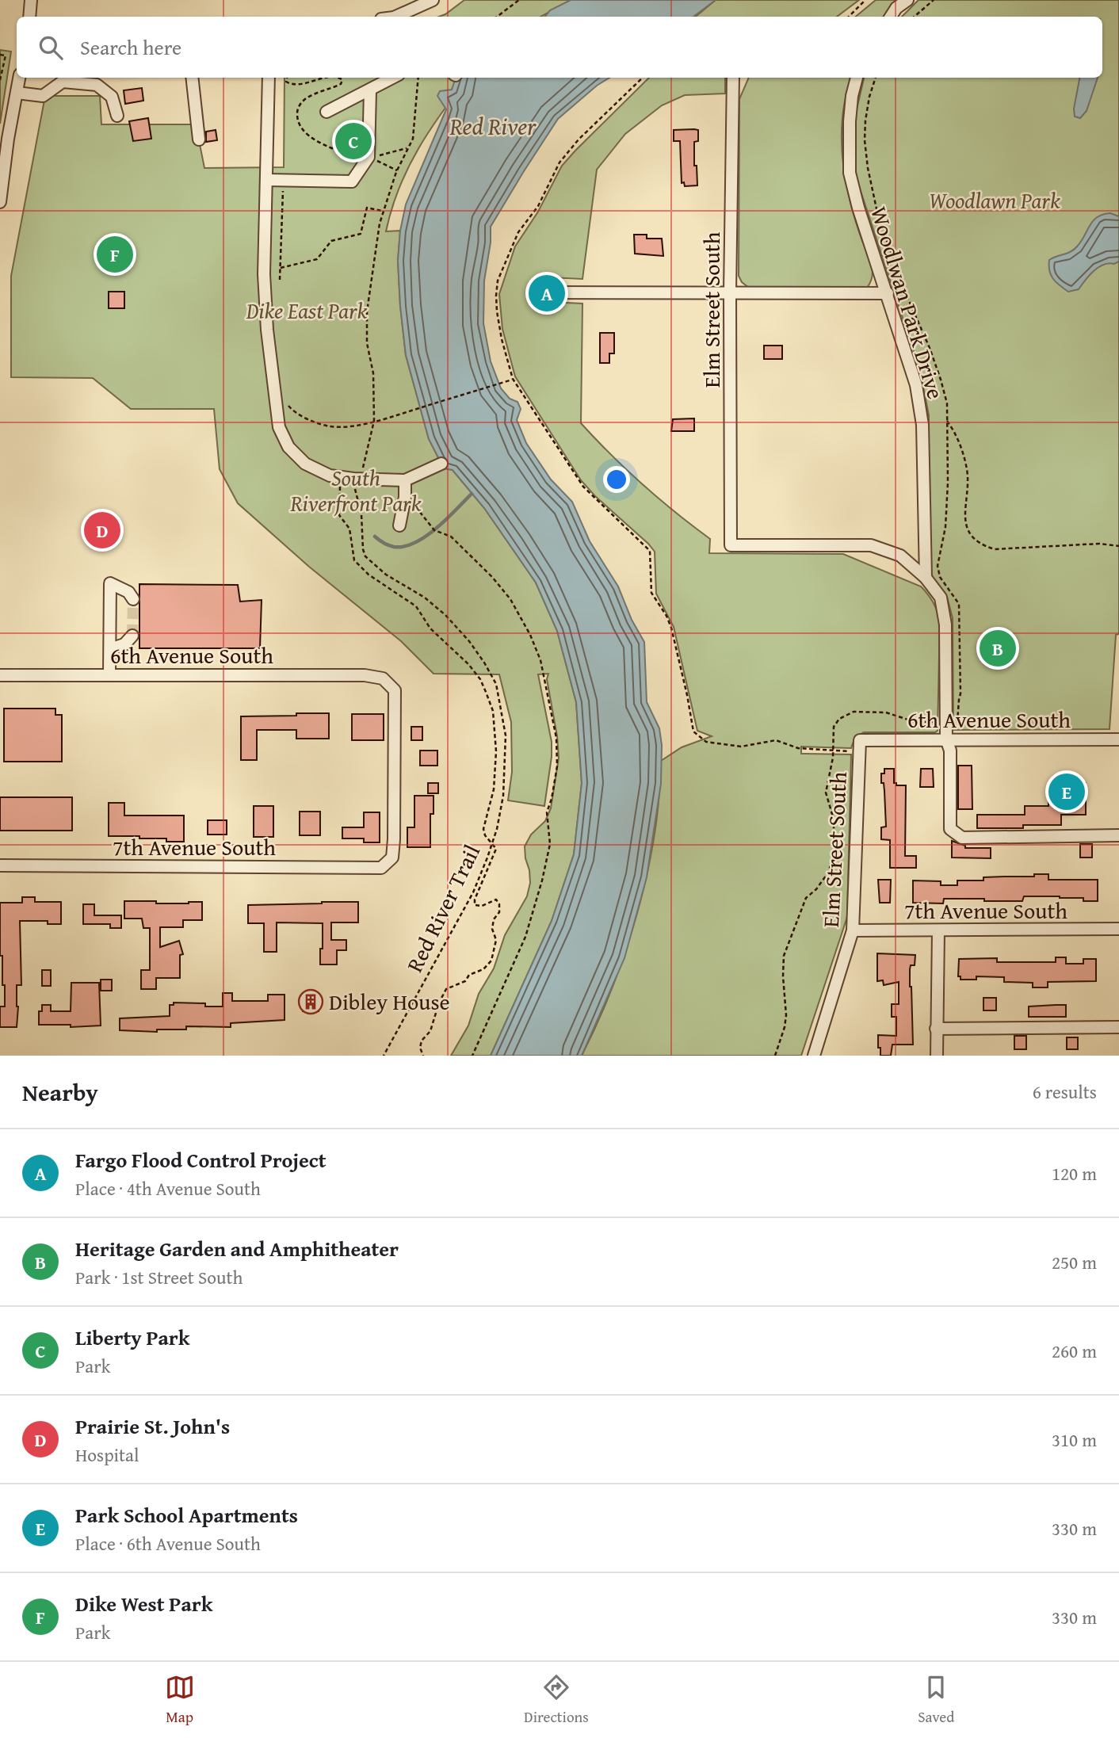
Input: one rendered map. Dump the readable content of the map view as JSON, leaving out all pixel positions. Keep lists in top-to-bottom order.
{
  "streets": {
    "street": [
      "Woodlwan Park Drive",
      "Elm Street South",
      "6th Avenue South",
      "7th Avenue South"
    ],
    "path": ["Red River Trail"]
  },
  "crossings": [
    ["Woodlwan Park Drive", "Elm Street South"],
    ["Elm Street South", "6th Avenue South"],
    ["Elm Street South", "7th Avenue South"],
    ["6th Avenue South", "7th Avenue South"]
  ],
  "water": ["Red River"],
  "parks": ["Woodlawn Park", "Dike East Park", "South Riverfront Park"],
  "places": {
    "building": ["Dibley House"]
  },
  "page": {
    "search": "Search here",
    "pins": [
      "C",
      "F",
      "A",
      "D",
      "B",
      "E"
    ],
    "heading": ["Nearby", "6 results"],
    "list": [
      {
        "mark": "A",
        "name": "Fargo Flood Control Project",
        "note": "Place · 4th Avenue South",
        "value": "120 m"
      },
      {
        "mark": "B",
        "name": "Heritage Garden and Amphitheater",
        "note": "Park · 1st Street South",
        "value": "250 m"
      },
      {
        "mark": "C",
        "name": "Liberty Park",
        "note": "Park",
        "value": "260 m"
      },
      {
        "mark": "D",
        "name": "Prairie St. John's",
        "note": "Hospital",
        "value": "310 m"
      },
      {
        "mark": "E",
        "name": "Park School Apartments",
        "note": "Place · 6th Avenue South",
        "value": "330 m"
      },
      {
        "mark": "F",
        "name": "Dike West Park",
        "note": "Park",
        "value": "330 m"
      }
    ],
    "nav": ["Map", "Directions", "Saved"]
  }
}
